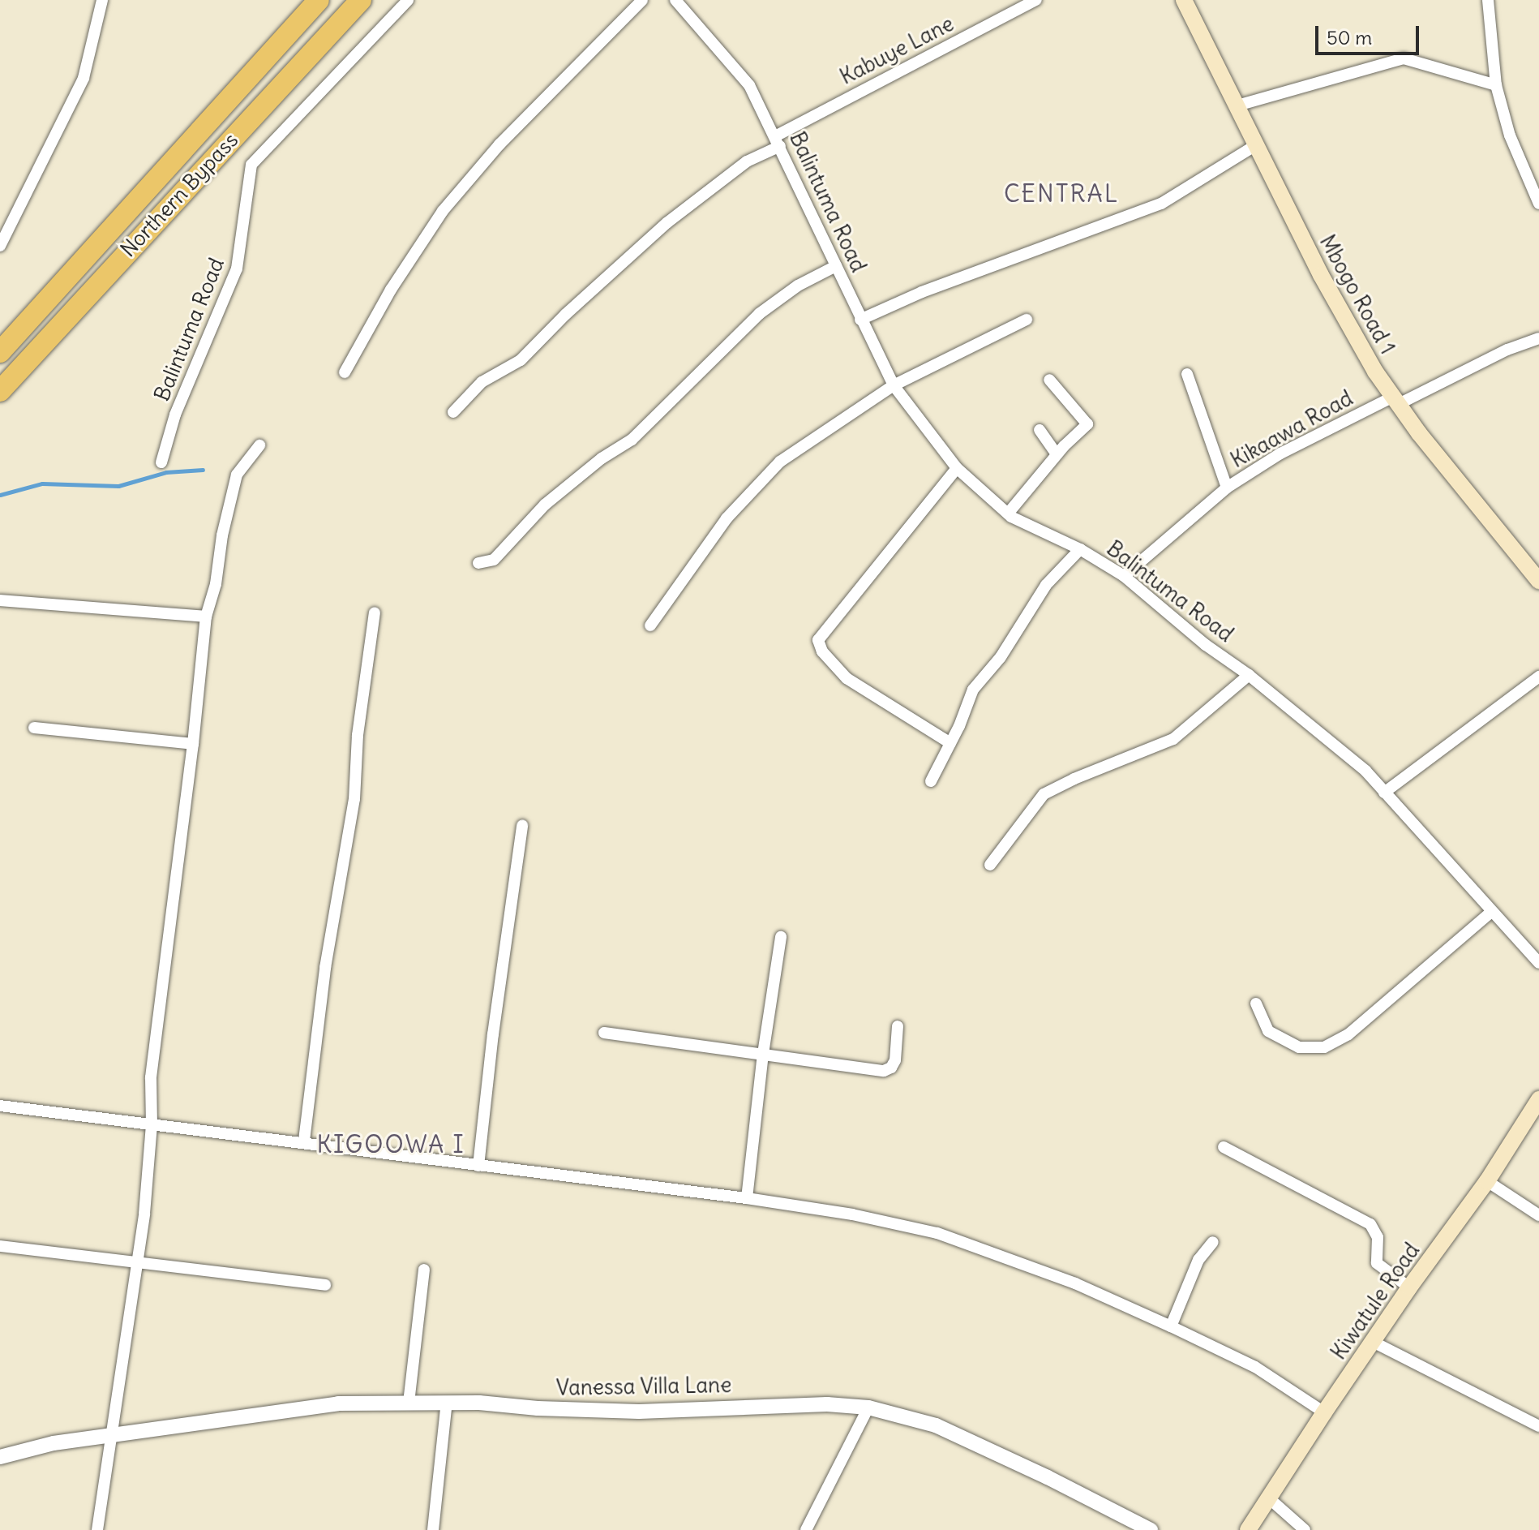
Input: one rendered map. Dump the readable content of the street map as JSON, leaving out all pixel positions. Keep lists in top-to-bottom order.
{
  "streets": {
    "highway": ["Northern Bypass"],
    "main road": ["Mbogo Road 1", "Kiwatule Road"],
    "street": [
      "Kabuye Lane",
      "Balintuma Road",
      "Kikaawa Road",
      "Vanessa Villa Lane"
    ]
  },
  "crossings": [
    ["Kabuye Lane", "Balintuma Road"],
    ["Balintuma Road", "Kikaawa Road"],
    ["Mbogo Road 1", "Kikaawa Road"]
  ],
  "districts": ["CENTRAL", "KIGOOWA I"],
  "scale_bar": "50 m"
}
